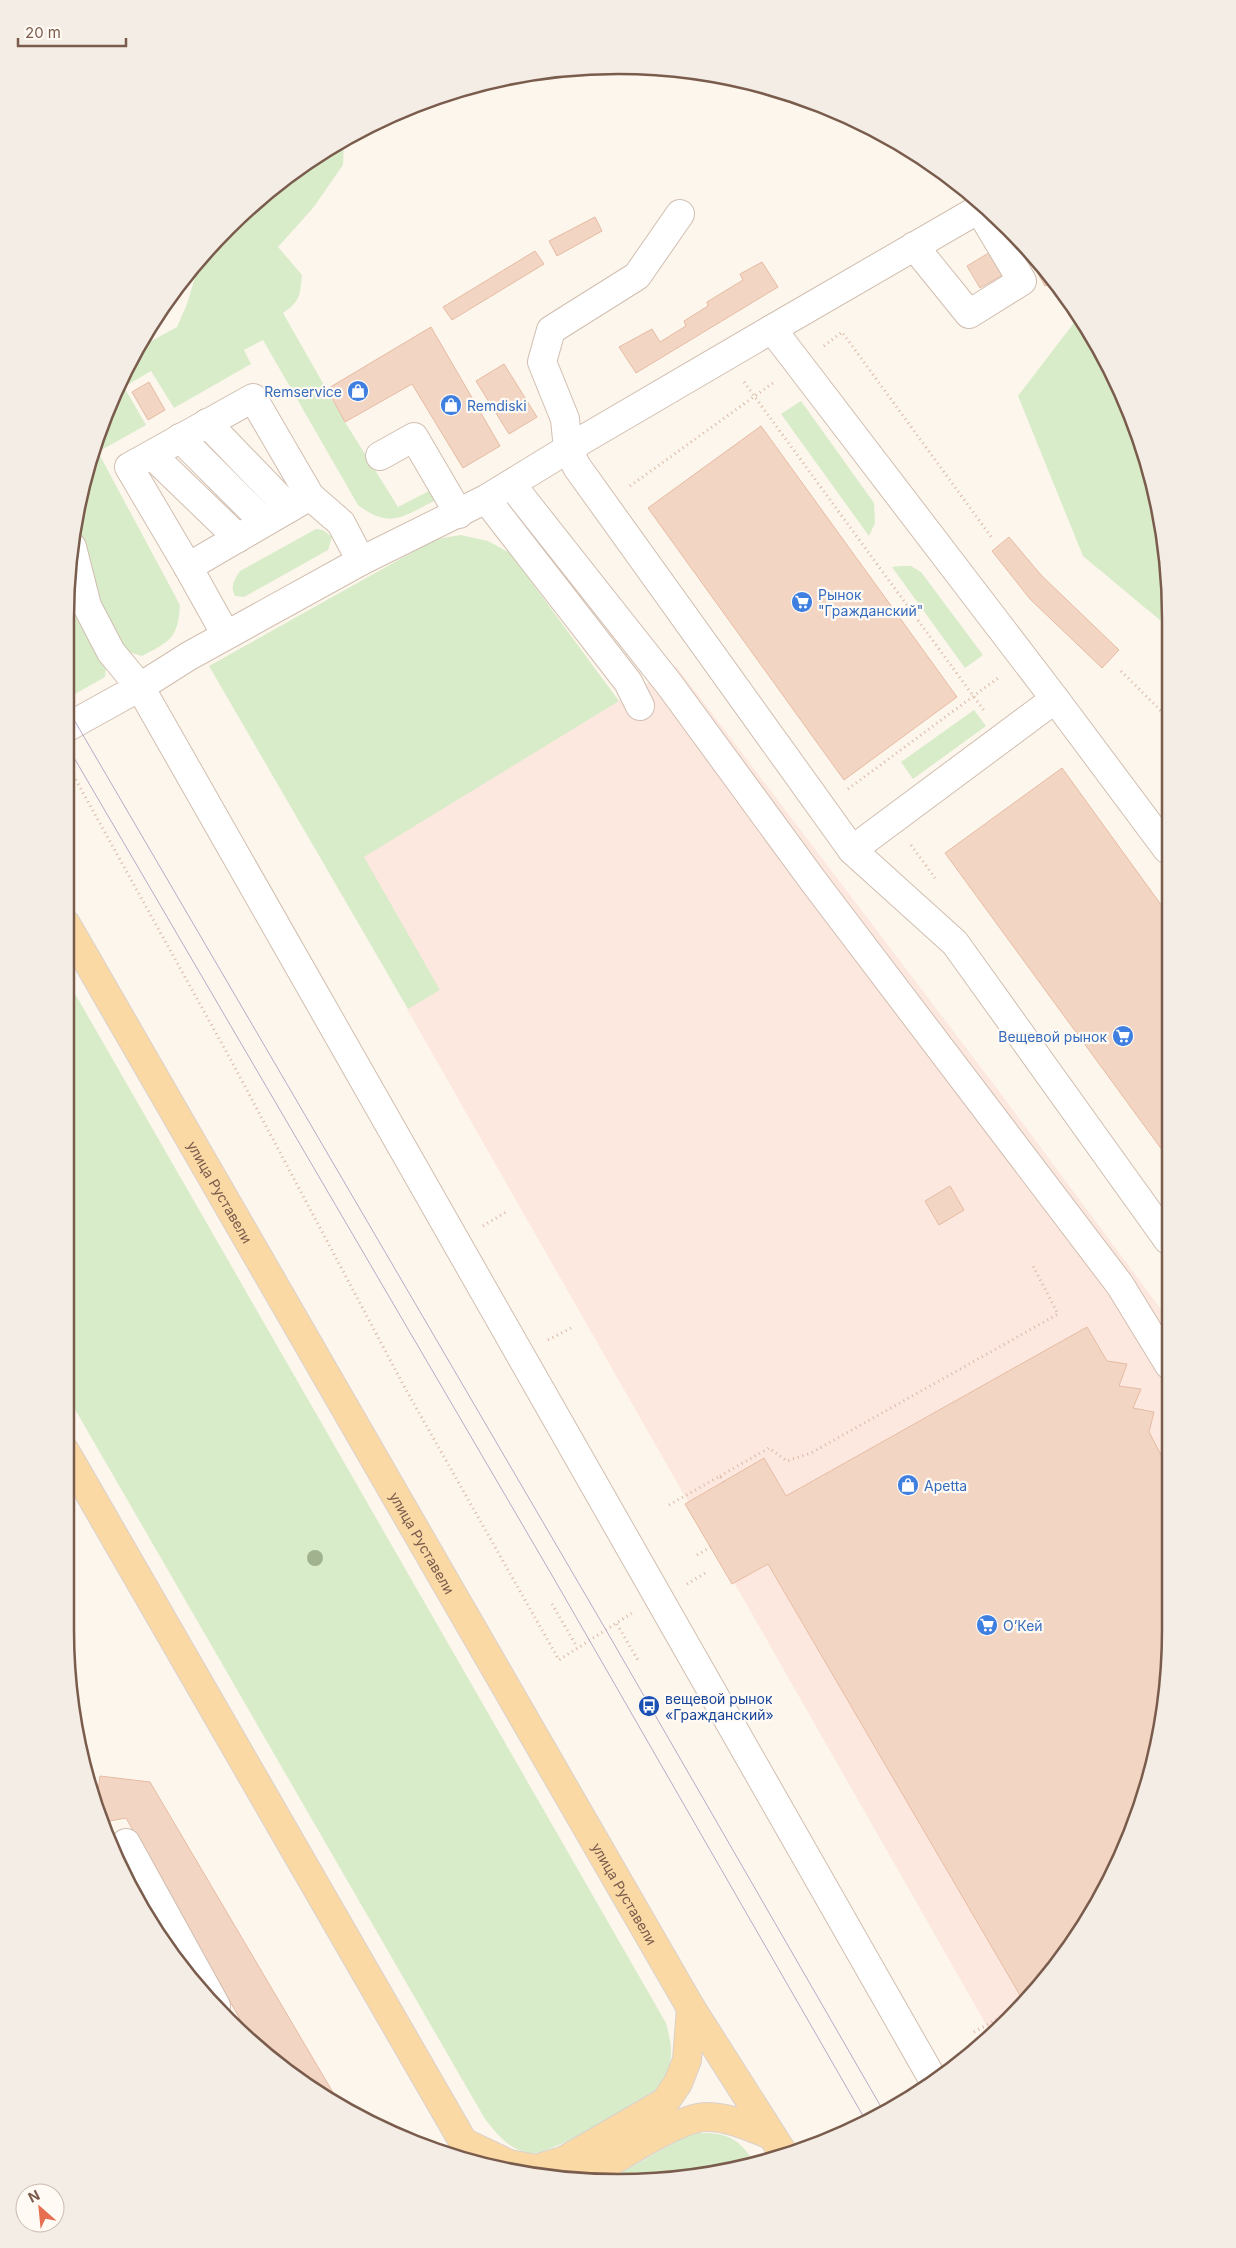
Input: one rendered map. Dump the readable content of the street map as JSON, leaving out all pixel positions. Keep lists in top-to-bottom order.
{
  "streets": {
    "main road": ["улица Руставели"]
  },
  "places": {
    "shop": ["Remservice", "Remdiski", "Apetta"],
    "supermarket": ["Рынок \"Гражданский\"", "Вещевой рынок", "О’Кей"],
    "bus stop": ["вещевой рынок «Гражданский»"]
  },
  "scale_bar": "20 m",
  "north": "top left"
}
